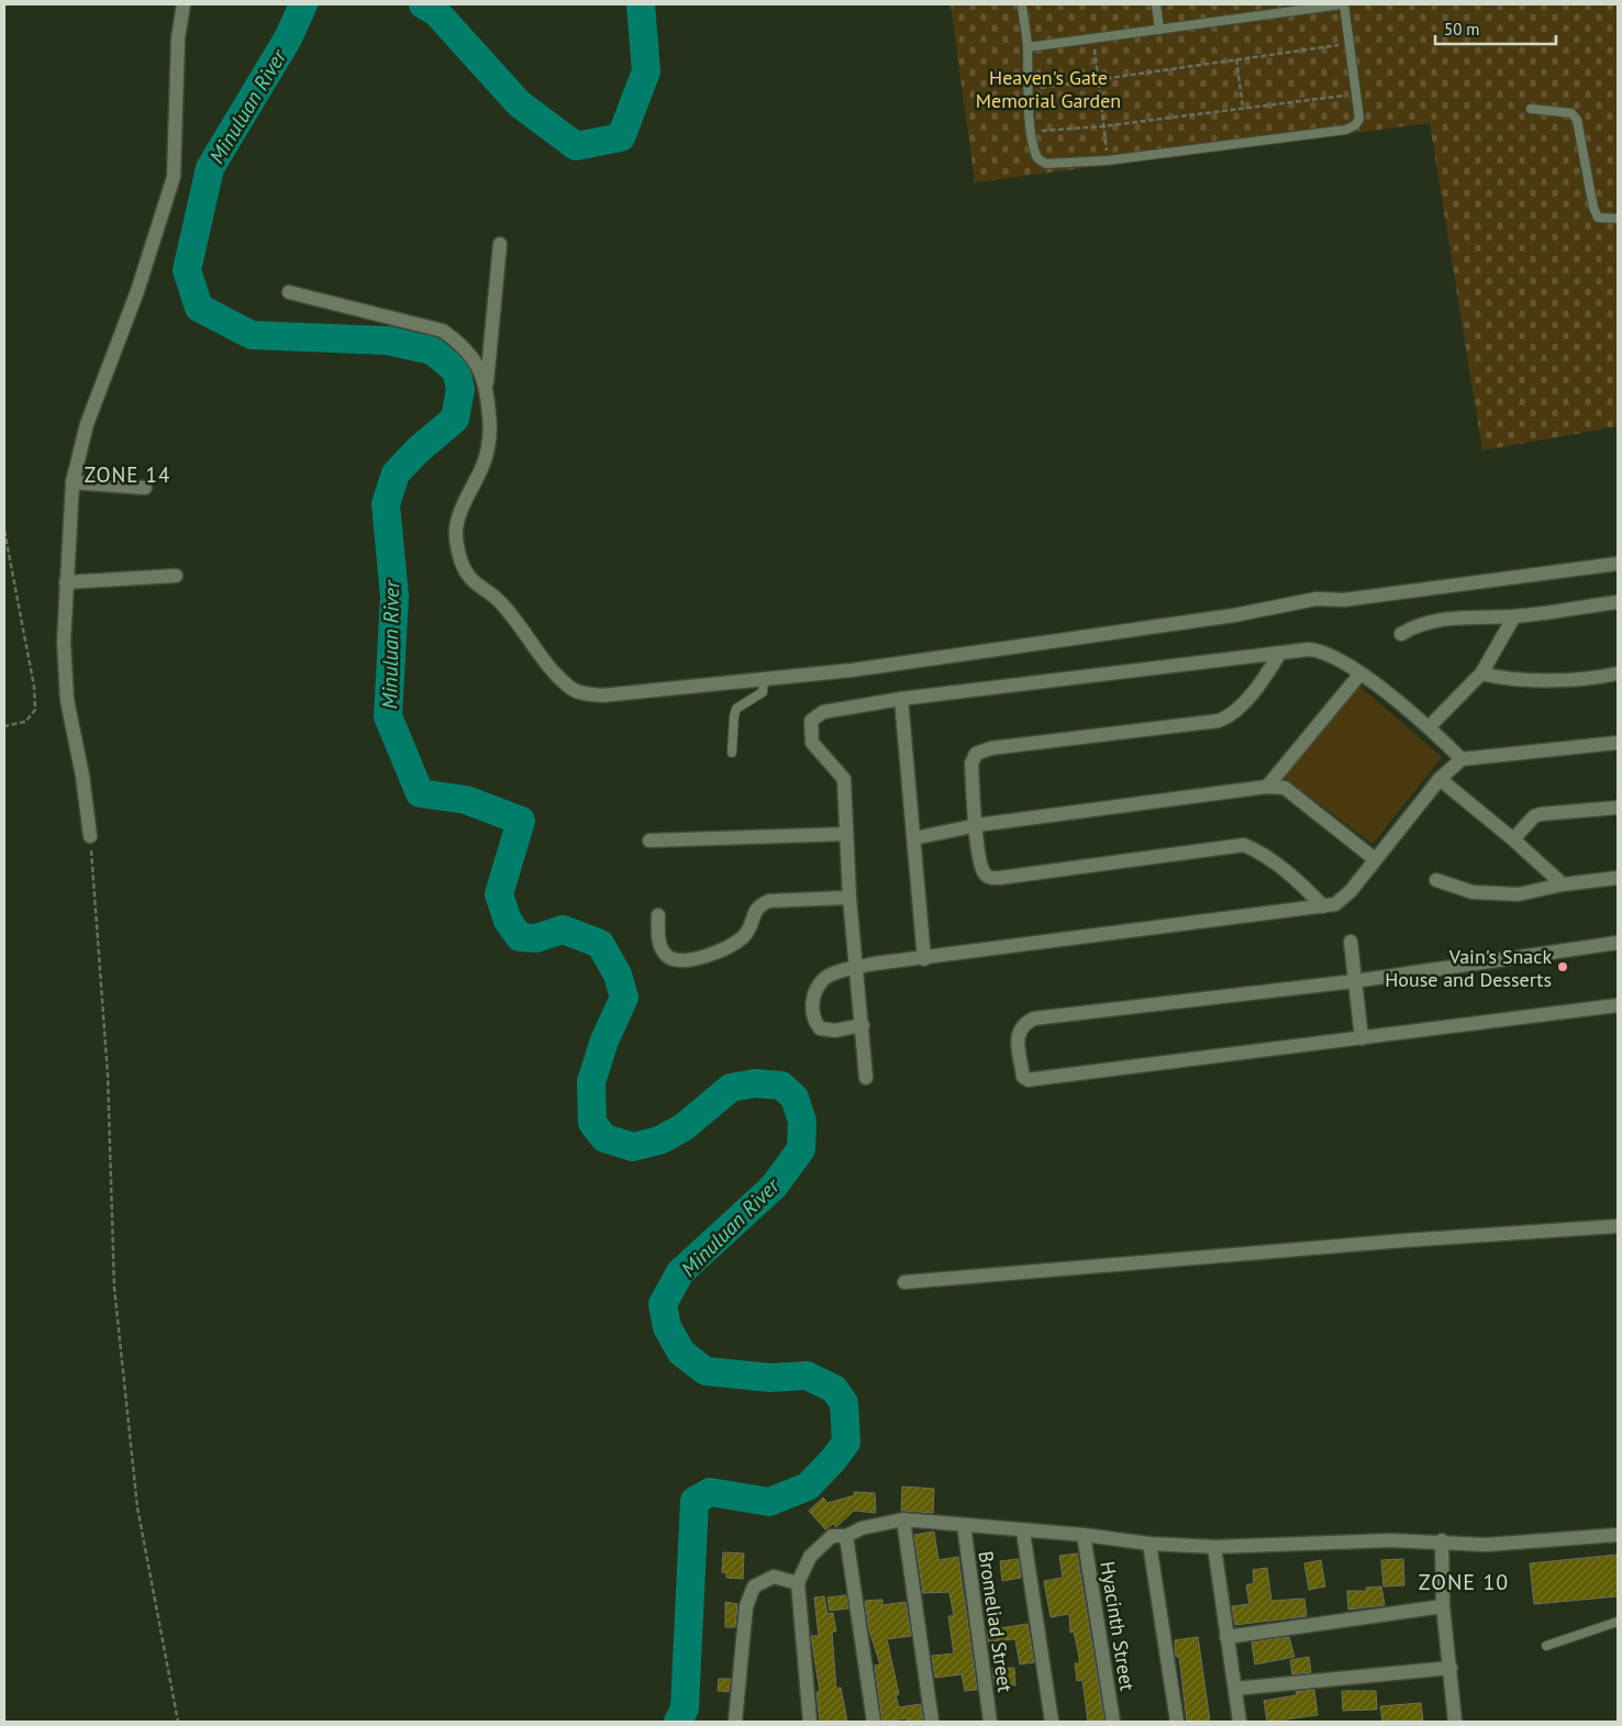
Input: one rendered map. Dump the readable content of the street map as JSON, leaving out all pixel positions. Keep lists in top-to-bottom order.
{
  "streets": {
    "street": ["Bromeliad Street", "Hyacinth Street"]
  },
  "districts": ["ZONE 14", "ZONE 10"],
  "water": ["Minuluan River"],
  "parks": ["Heaven's Gate Memorial Garden"],
  "places": ["Vain's Snack House and Desserts"],
  "scale_bar": "50 m"
}
